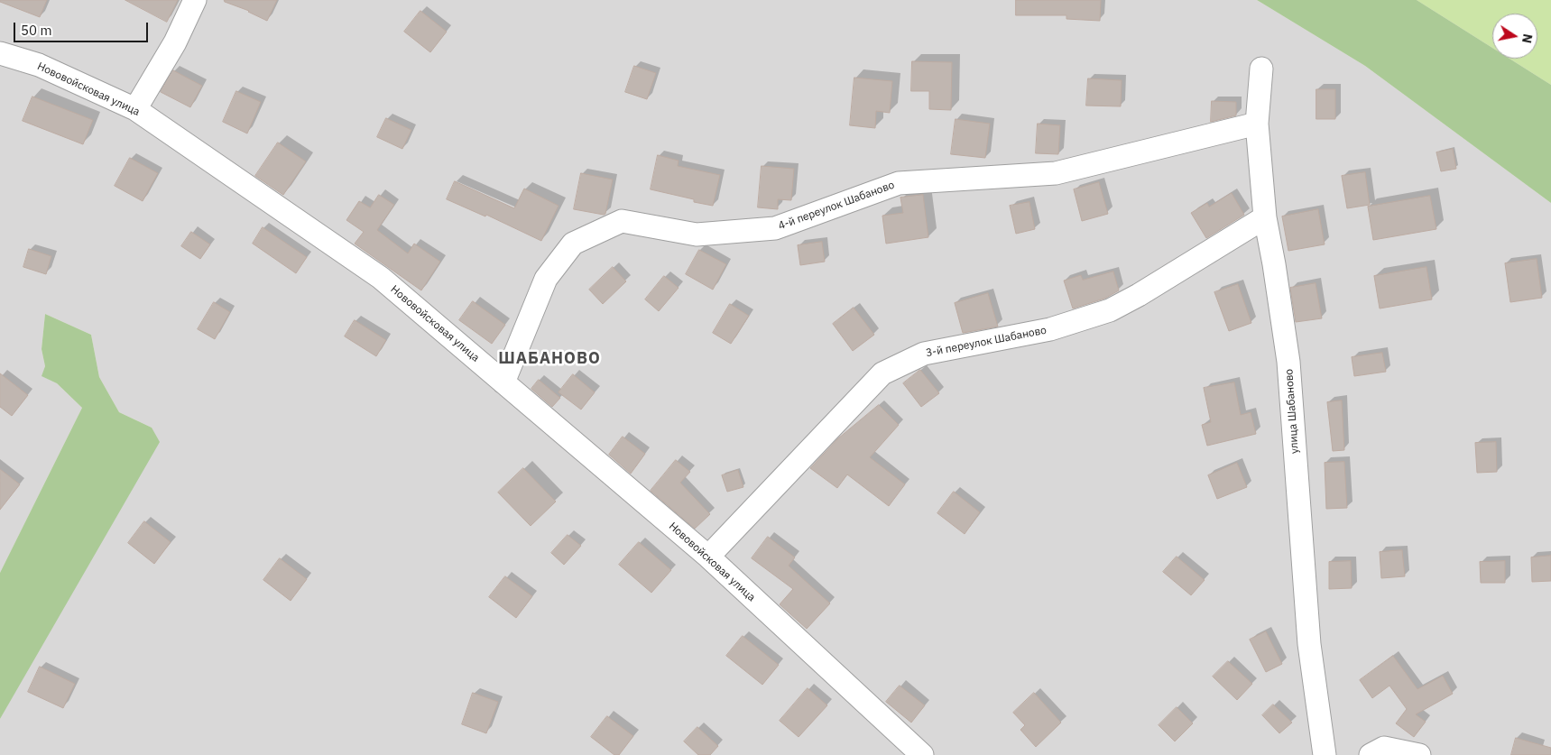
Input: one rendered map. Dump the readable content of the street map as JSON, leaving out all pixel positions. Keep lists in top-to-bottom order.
{
  "streets": {
    "street": [
      "Нововойсковая улица",
      "4-й переулок Шабаново",
      "3-й переулок Шабаново",
      "улица Шабаново"
    ]
  },
  "crossings": [
    ["Нововойсковая улица", "4-й переулок Шабаново"],
    ["Нововойсковая улица", "3-й переулок Шабаново"],
    ["4-й переулок Шабаново", "улица Шабаново"],
    ["3-й переулок Шабаново", "улица Шабаново"]
  ],
  "districts": ["ШАБАНОВО"],
  "scale_bar": "50 m",
  "north": "right"
}
